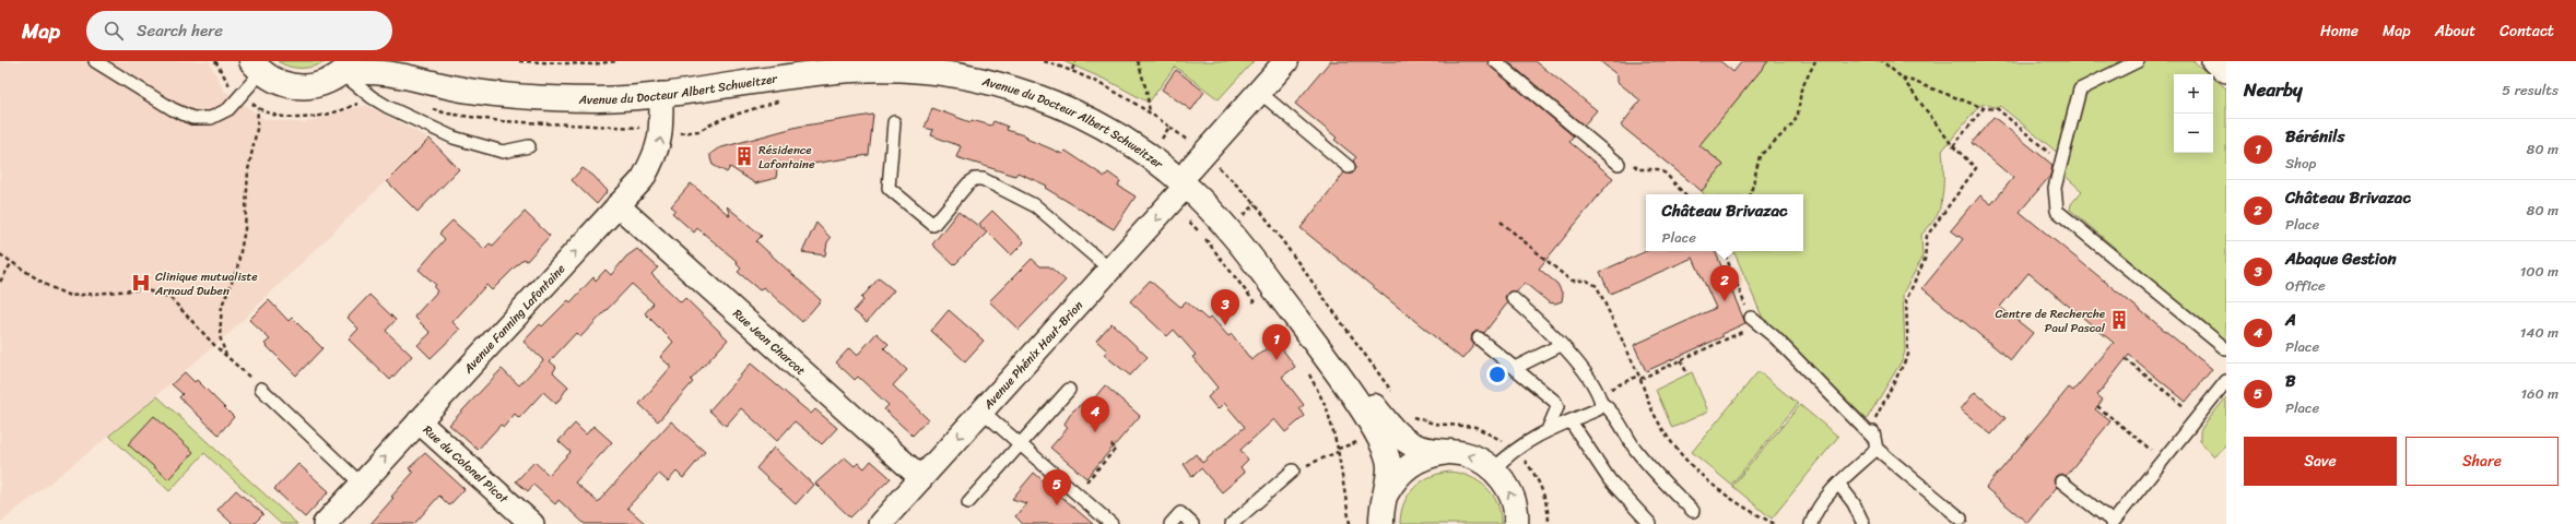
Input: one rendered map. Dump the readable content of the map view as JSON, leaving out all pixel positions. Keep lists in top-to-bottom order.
{
  "streets": {
    "main road": ["Avenue du Docteur Albert Schweitzer"],
    "street": [
      "Avenue Fanning Lafontaine",
      "Rue Jean Charcot",
      "Avenue Phénix Haut-Brion",
      "Rue du Colonel Picot"
    ]
  },
  "crossings": [
    ["Avenue du Docteur Albert Schweitzer", "Avenue Fanning Lafontaine"],
    ["Avenue du Docteur Albert Schweitzer", "Avenue Phénix Haut-Brion"],
    ["Avenue Fanning Lafontaine", "Rue Jean Charcot"],
    ["Avenue Fanning Lafontaine", "Rue du Colonel Picot"],
    ["Rue Jean Charcot", "Avenue Phénix Haut-Brion"]
  ],
  "one_way": ["Avenue Fanning Lafontaine", "Avenue Phénix Haut-Brion"],
  "places": {
    "building": ["Résidence Lafontaine", "Centre de Recherche Paul Pascal"],
    "hospital": ["Clinique mutualiste Arnaud Duben"]
  },
  "page": {
    "header": "Map",
    "search": "Search here",
    "nav": [
      "Home",
      "Map",
      "About",
      "Contact"
    ],
    "heading": ["Nearby", "5 results"],
    "map_buttons": ["+", "−"],
    "list": [
      {
        "mark": "1",
        "name": "Bérénils",
        "note": "Shop",
        "value": "80 m"
      },
      {
        "mark": "2",
        "name": "Château Brivazac",
        "note": "Place",
        "value": "80 m"
      },
      {
        "mark": "3",
        "name": "Abaque Gestion",
        "note": "Office",
        "value": "100 m"
      },
      {
        "mark": "4",
        "name": "A",
        "note": "Place",
        "value": "140 m"
      },
      {
        "mark": "5",
        "name": "B",
        "note": "Place",
        "value": "160 m"
      }
    ],
    "popup": ["Château Brivazac", "Place"],
    "pins": [
      "2",
      "3",
      "1",
      "4",
      "5"
    ],
    "buttons": ["Save", "Share"]
  }
}
